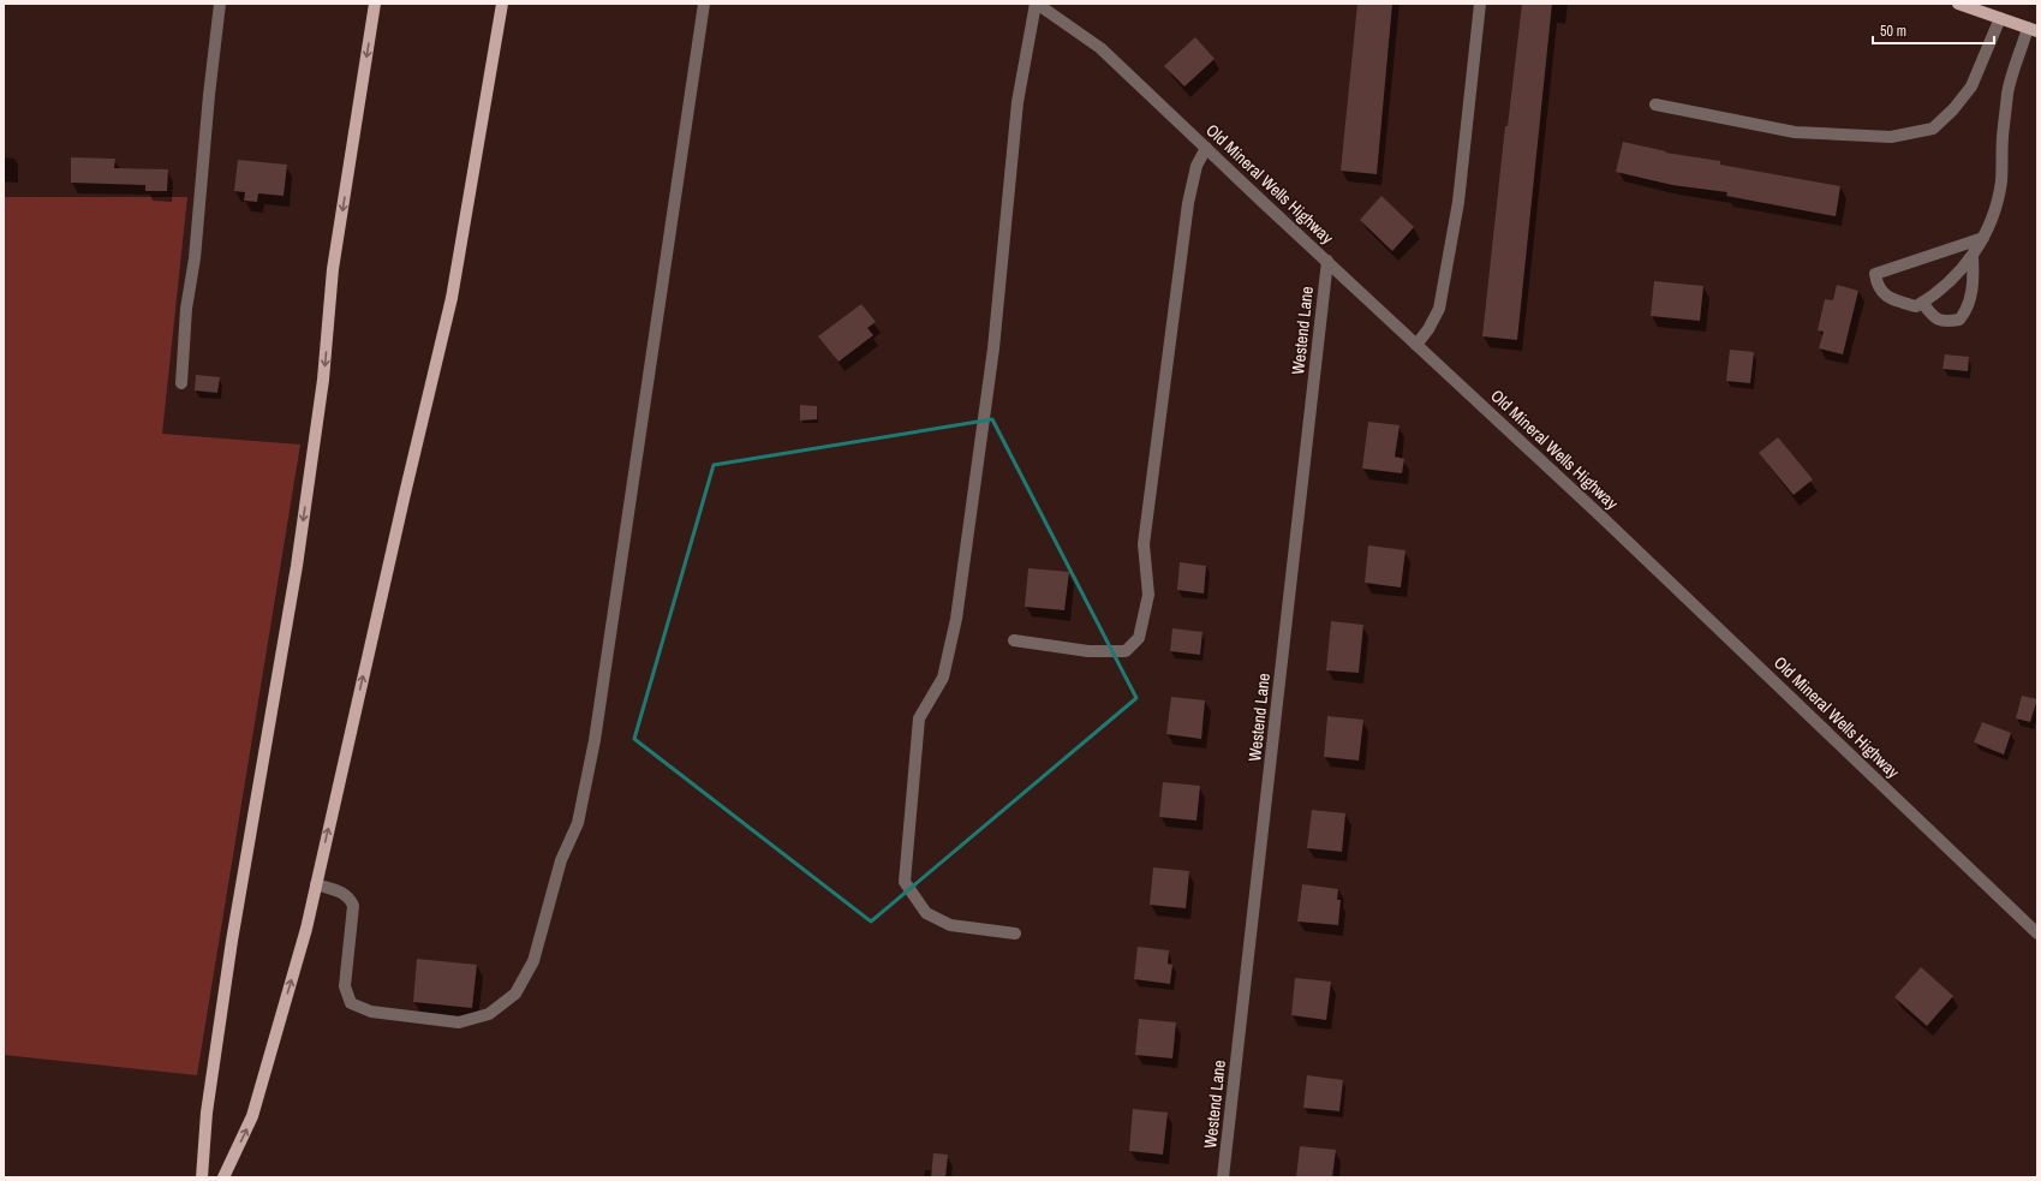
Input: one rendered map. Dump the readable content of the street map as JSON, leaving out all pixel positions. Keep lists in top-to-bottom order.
{
  "streets": {
    "street": ["Old Mineral Wells Highway", "Westend Lane"]
  },
  "crossings": [
    ["Old Mineral Wells Highway", "Westend Lane"]
  ],
  "scale_bar": "50 m"
}
